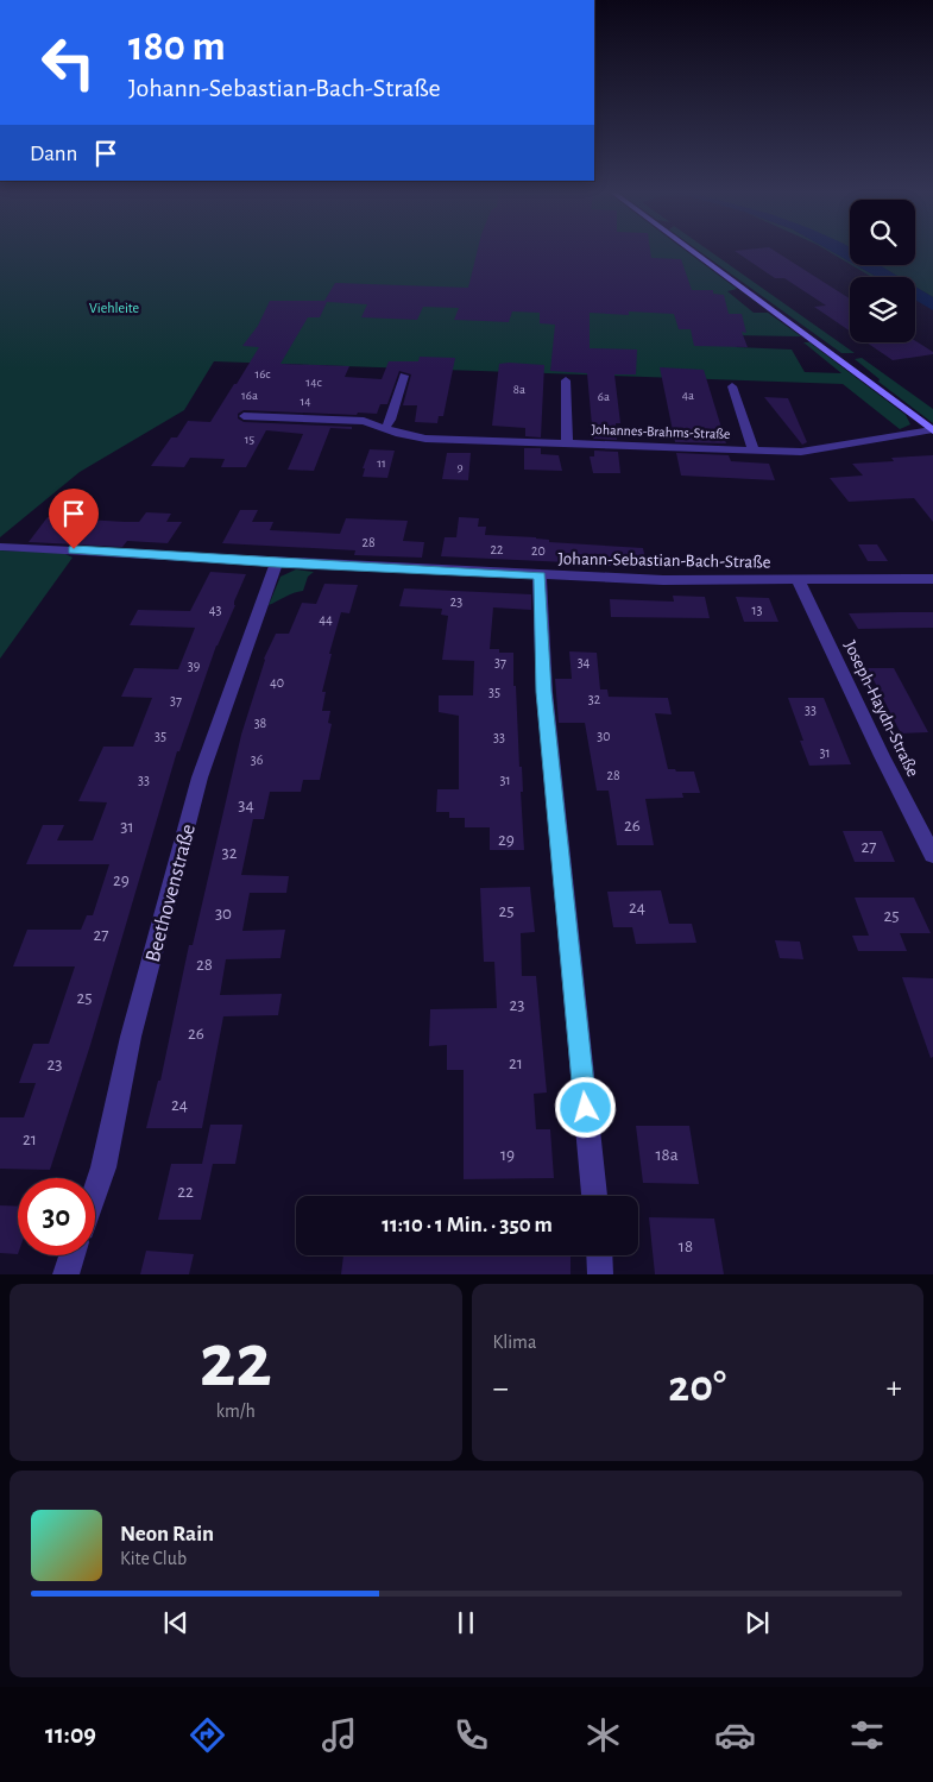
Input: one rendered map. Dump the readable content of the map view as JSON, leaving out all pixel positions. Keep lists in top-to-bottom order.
{
  "streets": {
    "street": [
      "Johannes-Brahms-Straße",
      "Johann-Sebastian-Bach-Straße",
      "Joseph-Haydn-Straße",
      "Beethovenstraße"
    ]
  },
  "crossings": [
    ["Johann-Sebastian-Bach-Straße", "Joseph-Haydn-Straße"],
    ["Johann-Sebastian-Bach-Straße", "Beethovenstraße"]
  ],
  "parks": ["Viehleite"],
  "house_numbers": [
    "16c",
    "14c",
    "8a",
    "16a",
    "4a",
    "6a",
    "14",
    "15",
    "11",
    "9",
    "28",
    "22",
    "20",
    "23",
    "43",
    "13",
    "44",
    "37",
    "34",
    "39",
    "40",
    "35",
    "32",
    "37",
    "33",
    "38",
    "35",
    "30",
    "33",
    "31",
    "36",
    "28",
    "33",
    "31",
    "34",
    "26",
    "31",
    "29",
    "27",
    "32",
    "29",
    "24",
    "25",
    "30",
    "25",
    "27",
    "28",
    "25",
    "23",
    "26",
    "21",
    "23",
    "24",
    "21",
    "19",
    "18a",
    "22",
    "18"
  ],
  "page": {
    "turn": ["180 m", "Johann-Sebastian-Bach-Straße"],
    "then": "Dann",
    "limit": "30",
    "trip": "11:10 · 1 Min. · 350 m",
    "tile": [
      ["22", "km/h"],
      "Klima"
    ],
    "heat": ["−", "20°", "+"],
    "song": ["Neon Rain", "Kite Club"],
    "tabs": "11:09"
  }
}
